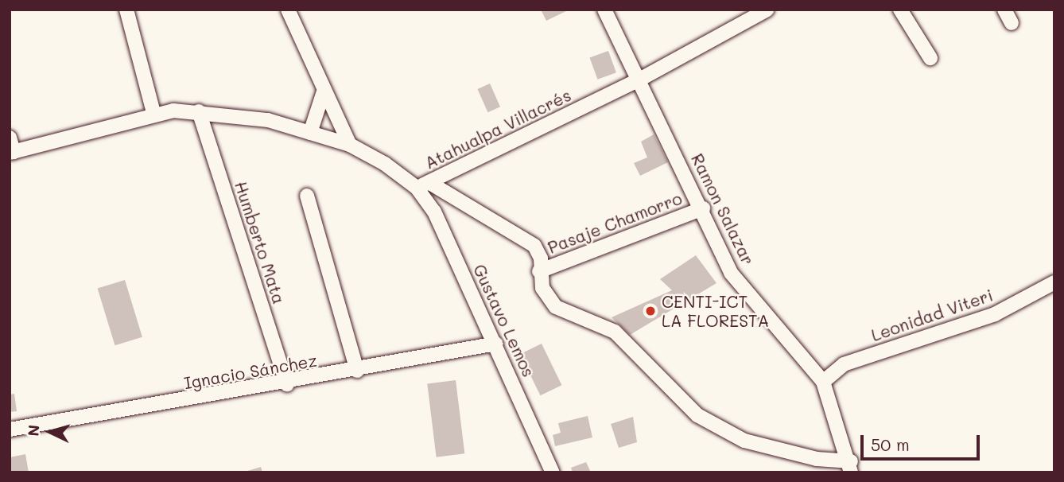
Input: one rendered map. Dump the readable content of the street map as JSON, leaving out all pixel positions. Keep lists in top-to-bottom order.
{
  "streets": {
    "street": [
      "Atahualpa Villacrés",
      "Ramon Salazar",
      "Pasaje Chamorro",
      "Humberto Mata",
      "Leonidad Viteri",
      "Gustavo Lemos",
      "Ignacio Sánchez"
    ]
  },
  "crossings": [
    ["Atahualpa Villacrés", "Ramon Salazar"],
    ["Atahualpa Villacrés", "Humberto Mata"],
    ["Atahualpa Villacrés", "Gustavo Lemos"],
    ["Ramon Salazar", "Pasaje Chamorro"],
    ["Ramon Salazar", "Leonidad Viteri"],
    ["Humberto Mata", "Ignacio Sánchez"],
    ["Gustavo Lemos", "Ignacio Sánchez"]
  ],
  "places": ["CENTI-ICT LA FLORESTA"],
  "scale_bar": "50 m",
  "north": "left"
}
